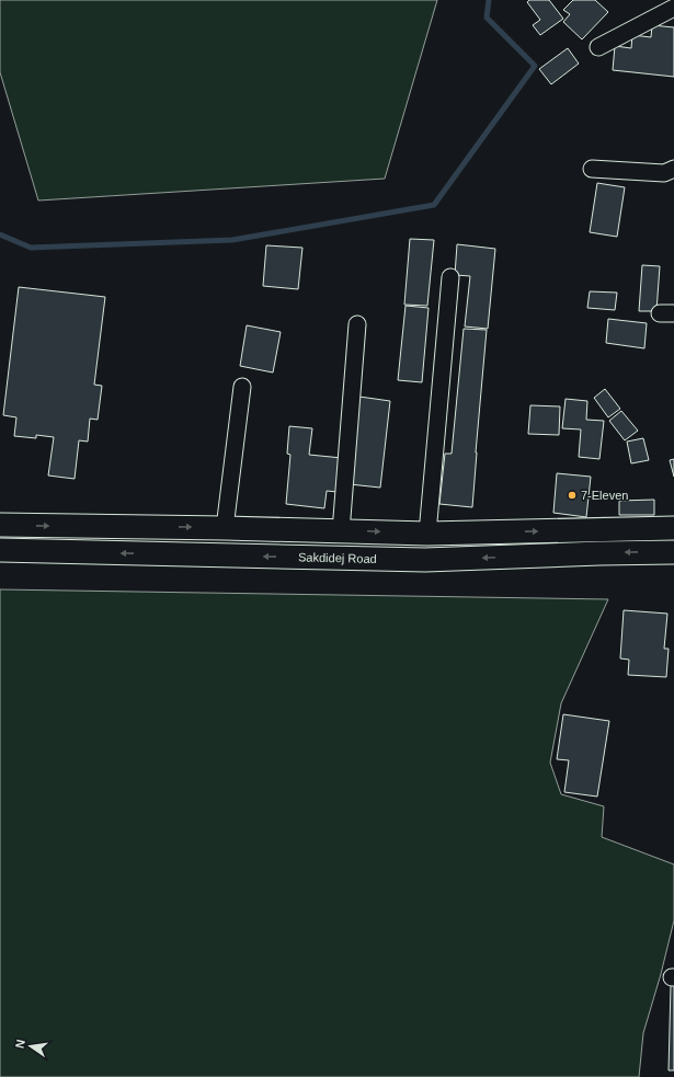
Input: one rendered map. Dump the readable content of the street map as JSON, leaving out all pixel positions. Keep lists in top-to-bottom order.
{
  "streets": {
    "main road": ["Sakdidej Road"]
  },
  "places": ["7-Eleven"],
  "north": "left"
}
